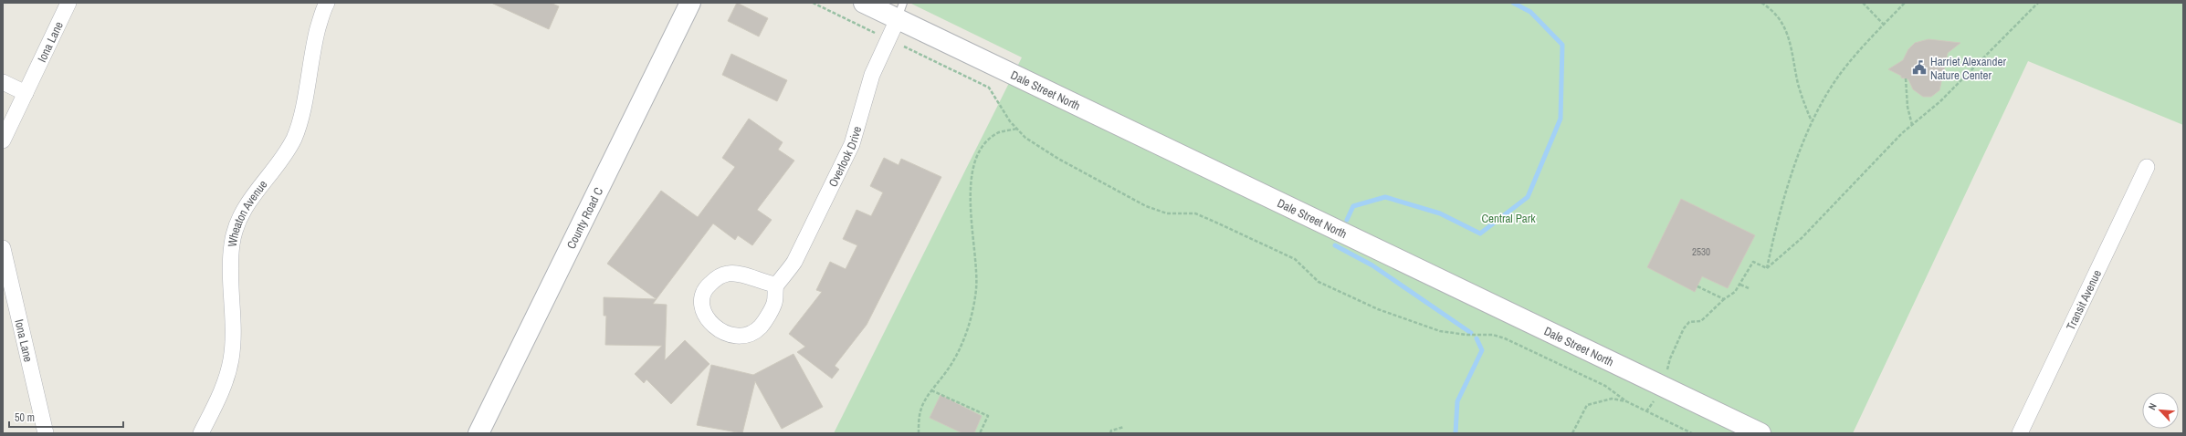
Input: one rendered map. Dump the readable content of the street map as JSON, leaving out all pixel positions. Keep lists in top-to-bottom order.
{
  "streets": {
    "main road": ["Dale Street North", "County Road C"],
    "street": [
      "Iona Lane",
      "Overlook Drive",
      "Wheaton Avenue",
      "Transit Avenue"
    ]
  },
  "crossings": [
    ["Dale Street North", "Overlook Drive"]
  ],
  "parks": ["Central Park"],
  "places": {
    "public building": ["Harriet Alexander Nature Center"]
  },
  "house_numbers": ["2530"],
  "scale_bar": "50 m",
  "north": "top left"
}
